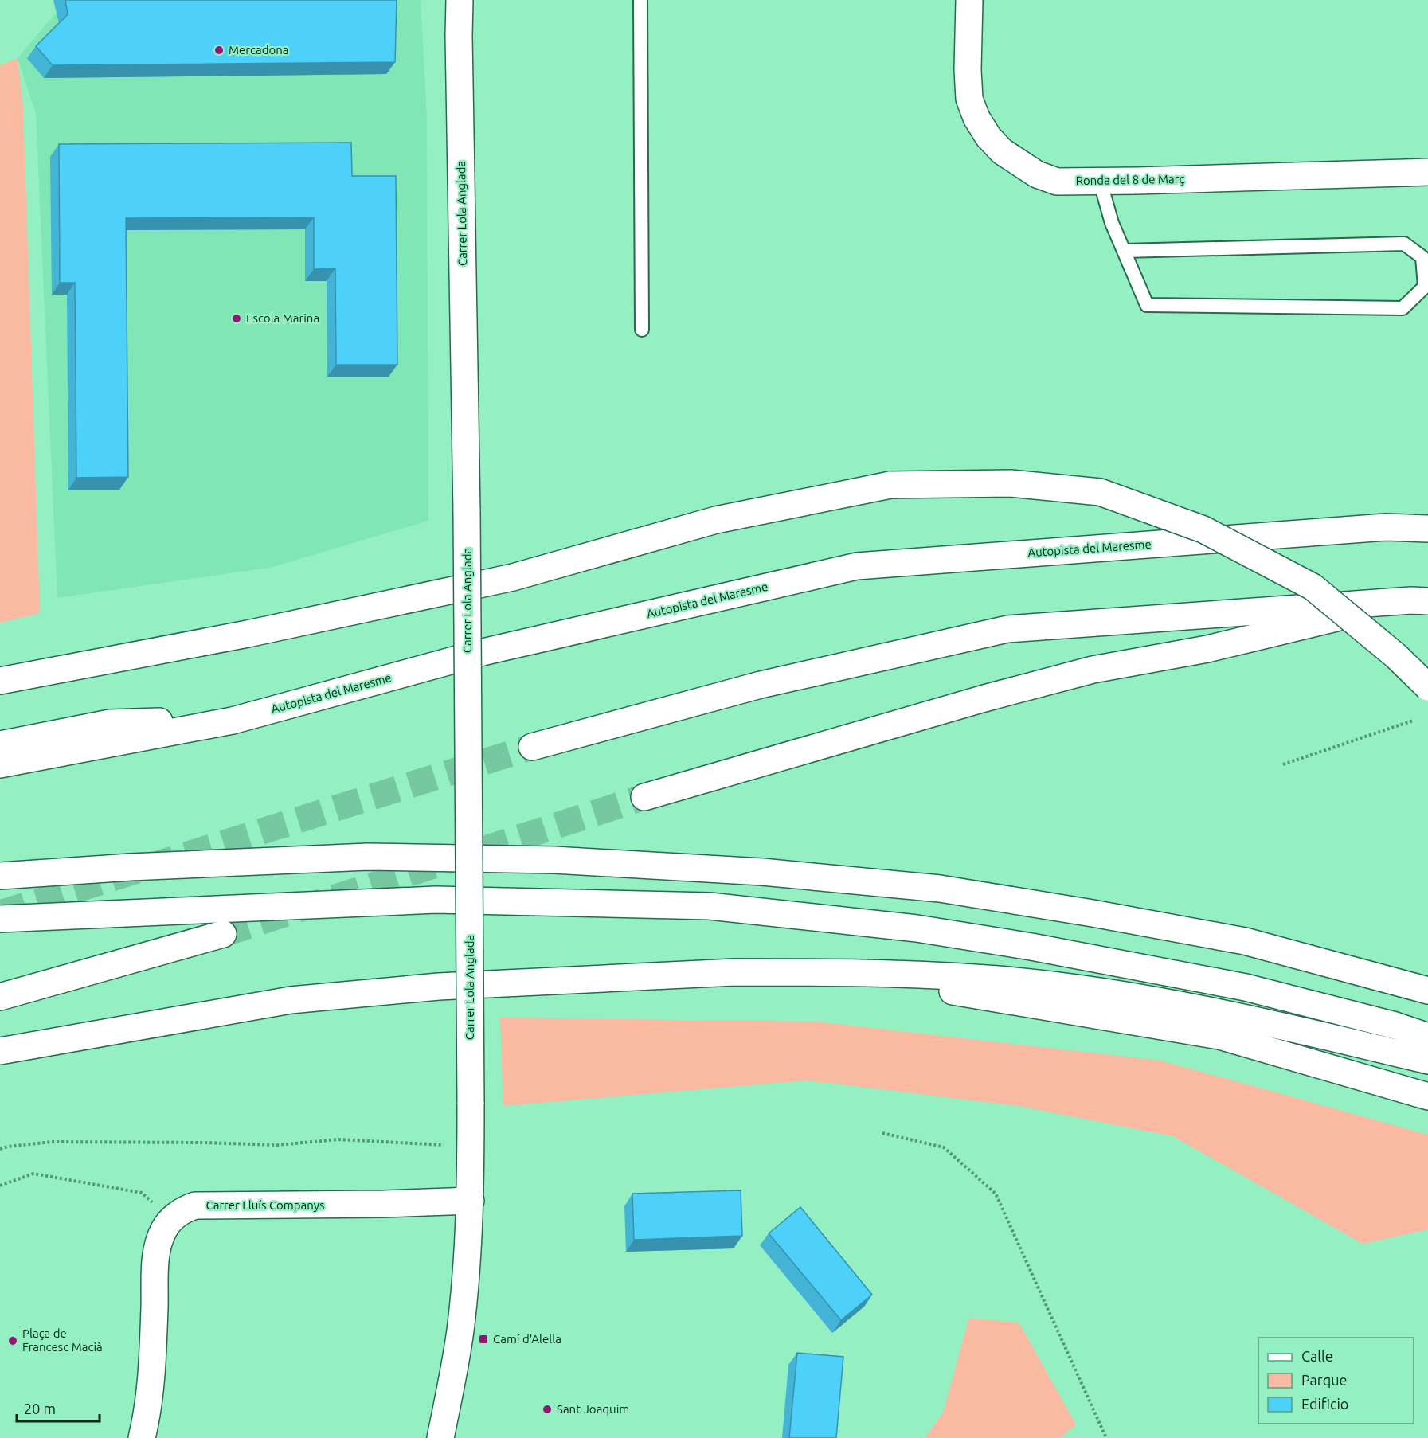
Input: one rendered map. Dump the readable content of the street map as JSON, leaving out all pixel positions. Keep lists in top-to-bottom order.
{
  "streets": {
    "main road": [
      "Ronda del 8 de Març",
      "Carrer Lola Anglada",
      "Autopista del Maresme",
      "Carrer Lluís Companys"
    ]
  },
  "crossings": [
    ["Carrer Lola Anglada", "Carrer Lluís Companys"]
  ],
  "places": {
    "other": [
      "Mercadona",
      "Escola Marina",
      "Plaça de Francesc Macià",
      "Sant Joaquim"
    ],
    "transit": ["Camí d'Alella"]
  },
  "legend": ["Calle", "Parque", "Edificio"],
  "scale_bar": "20 m"
}
